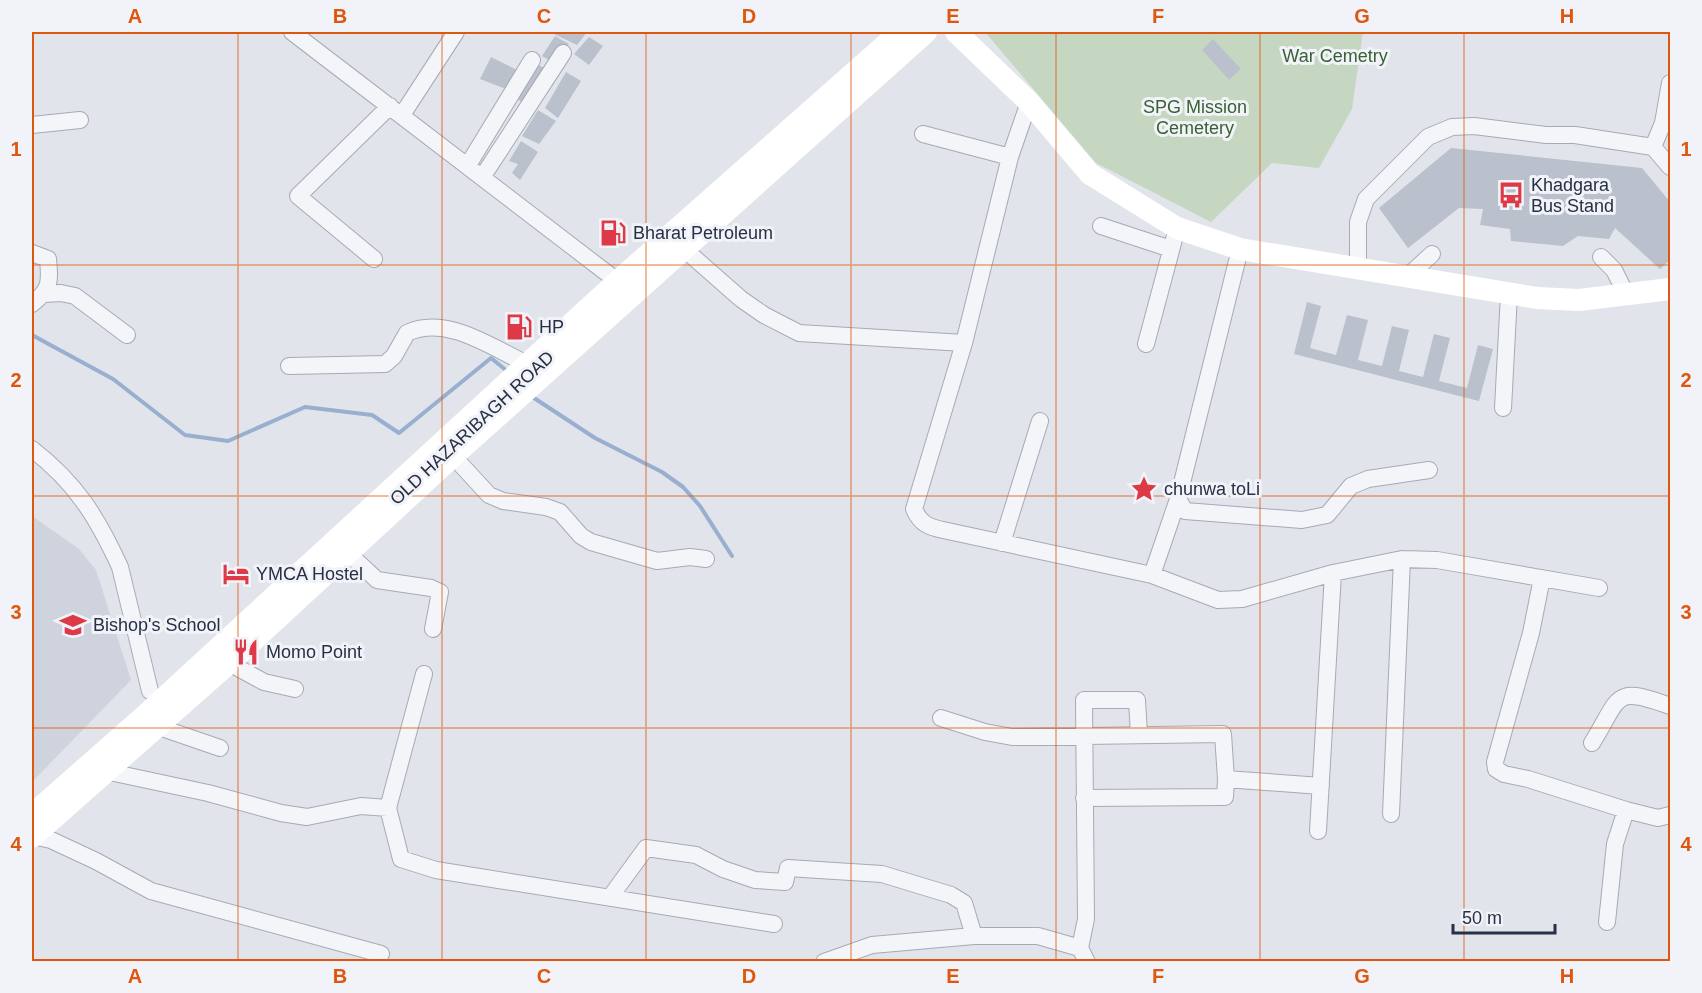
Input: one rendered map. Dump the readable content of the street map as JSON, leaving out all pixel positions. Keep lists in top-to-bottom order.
{
  "streets": {
    "street": ["OLD HAZARIBAGH ROAD"]
  },
  "parks": ["War Cemetry", "SPG Mission Cemetery"],
  "places": {
    "bus stop": ["Khadgara Bus Stand"],
    "fuel station": ["Bharat Petroleum", "HP"],
    "place": ["chunwa toLi"],
    "hotel": ["YMCA Hostel"],
    "school or university": ["Bishop's School"],
    "restaurant": ["Momo Point"]
  },
  "scale_bar": "50 m",
  "grid": {
    "columns": [
      "A",
      "B",
      "C",
      "D",
      "E",
      "F",
      "G",
      "H"
    ],
    "rows": [
      "1",
      "2",
      "3",
      "4"
    ]
  }
}
